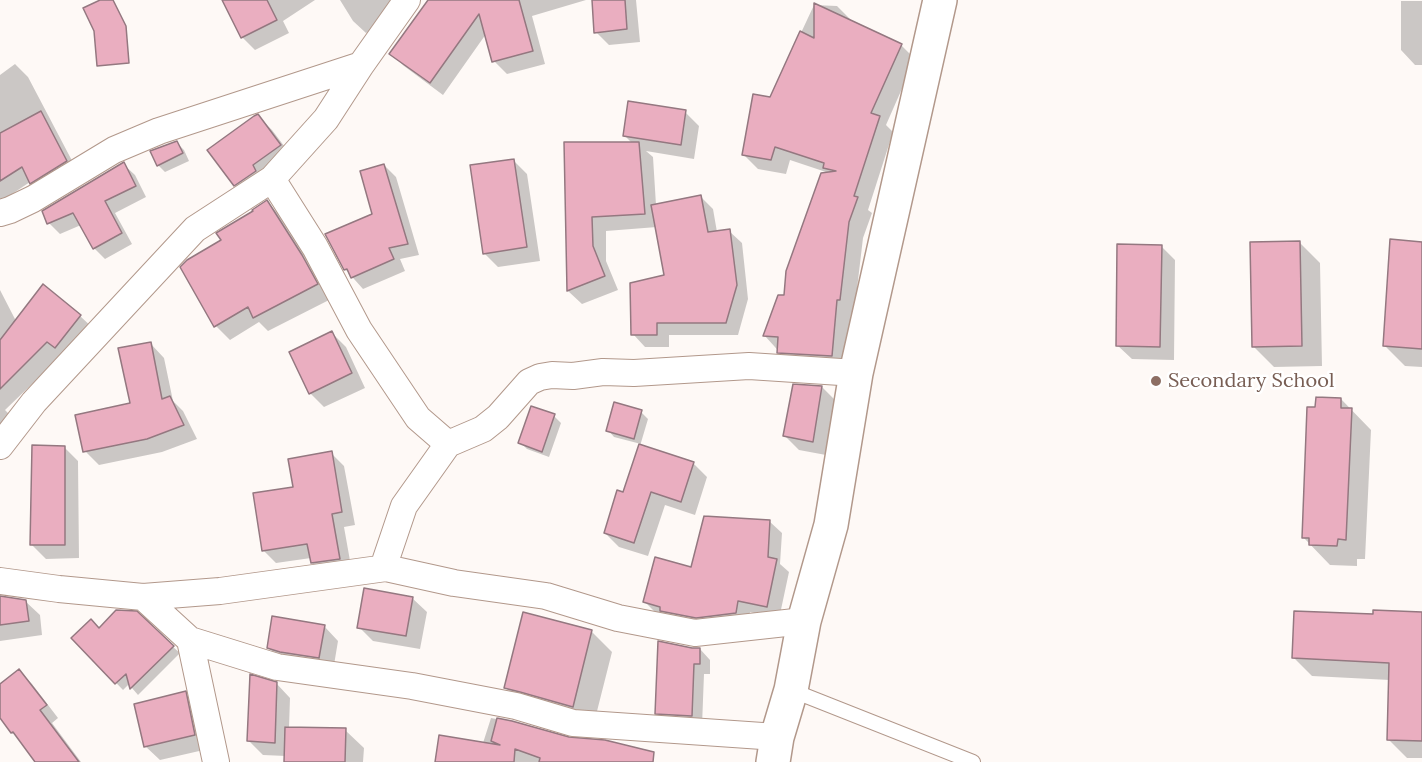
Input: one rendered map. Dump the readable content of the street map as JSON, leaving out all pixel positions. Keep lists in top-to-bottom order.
{
  "places": ["Secondary School"]
}
